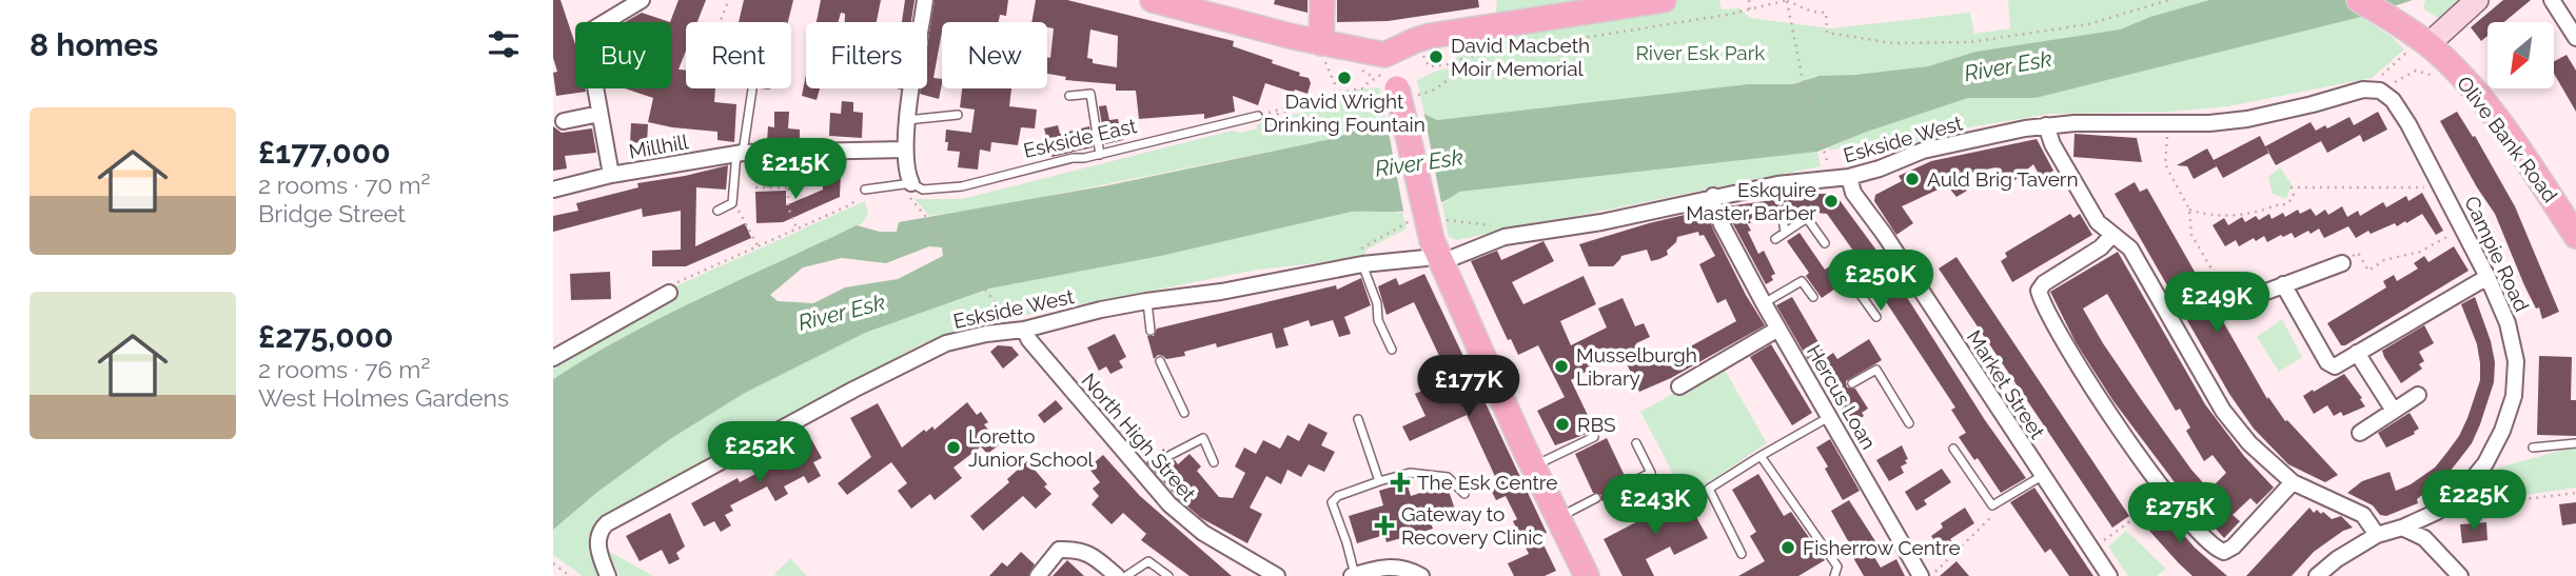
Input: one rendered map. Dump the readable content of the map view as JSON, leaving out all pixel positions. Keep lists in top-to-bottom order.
{
  "streets": {
    "main road": ["Olive Bank Road"],
    "street": [
      "Eskside West",
      "Millhill",
      "Campie Road",
      "Market Street",
      "Hercus Loan",
      "North High Street"
    ],
    "lane": ["Eskside East"]
  },
  "crossings": [
    ["Eskside West", "Campie Road"],
    ["Eskside West", "Market Street"],
    ["Eskside West", "Hercus Loan"],
    ["Eskside West", "North High Street"]
  ],
  "water": ["River Esk"],
  "parks": ["River Esk Park"],
  "places": {
    "other": [
      "David Macbeth Moir Memorial",
      "David Wright Drinking Fountain",
      "Auld Brig Tavern",
      "Eskquire Master Barber",
      "Musselburgh Library",
      "RBS",
      "Loretto Junior School",
      "Fisherrow Centre"
    ],
    "health": ["The Esk Centre", "Gateway to Recovery Clinic"]
  },
  "north": "bottom left",
  "page": {
    "heading": "8 homes",
    "chip": [
      "Buy",
      "Rent",
      "Filters",
      "New"
    ],
    "list": [
      {
        "name": "£177,000",
        "note": "2 rooms · 70 m² · Bridge Street"
      },
      {
        "name": "£275,000",
        "note": "2 rooms · 76 m² · West Holmes Gardens"
      }
    ],
    "price": [
      "£215K",
      "£250K",
      "£249K",
      "£177K",
      "£252K",
      "£225K",
      "£243K",
      "£275K"
    ]
  }
}
